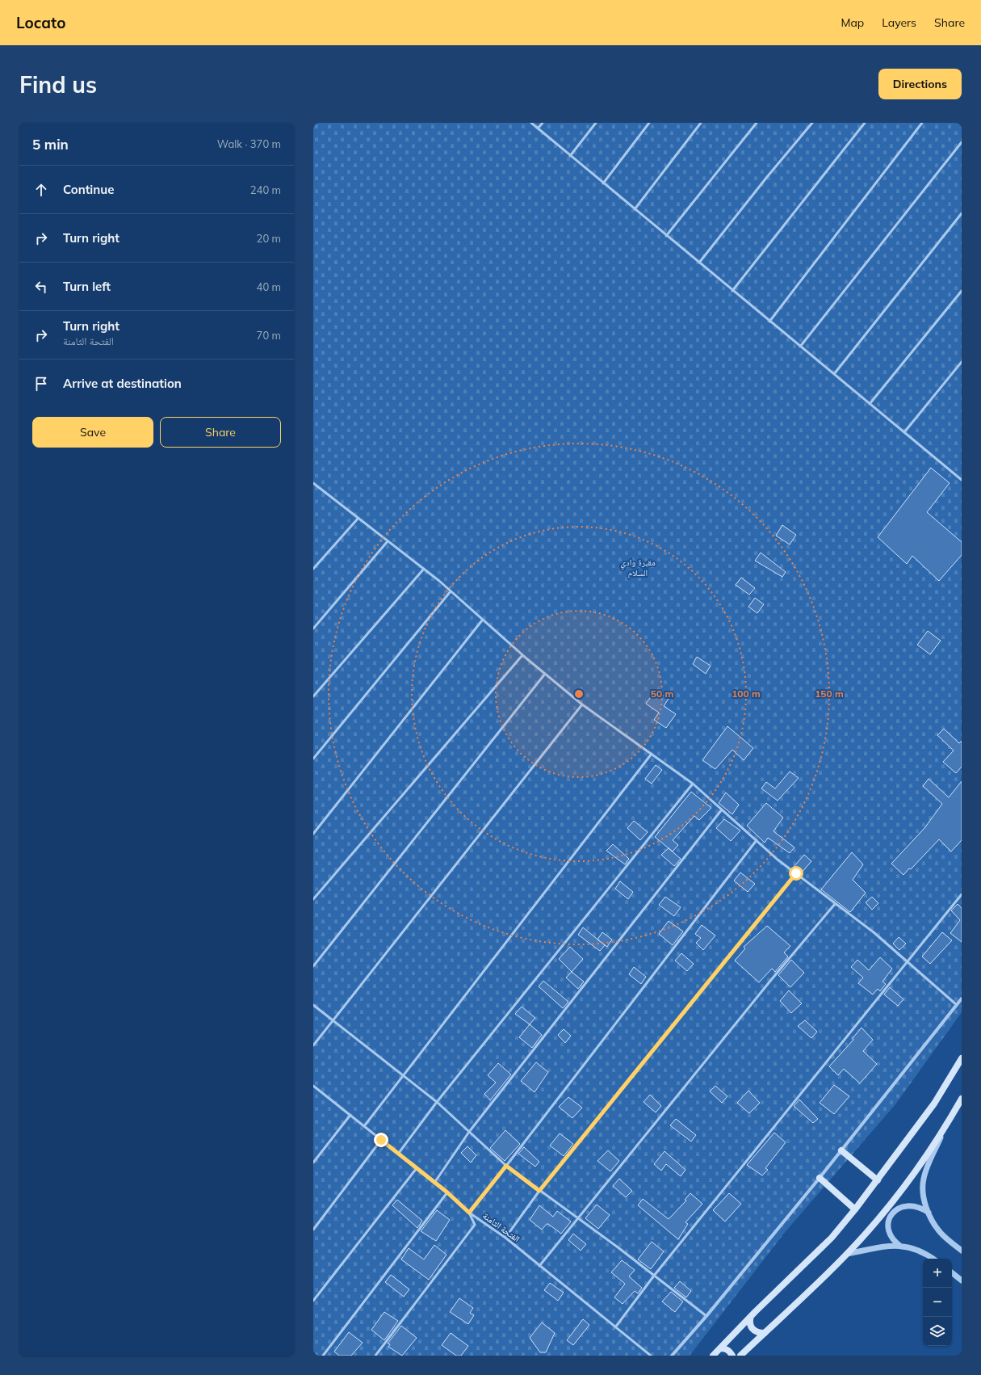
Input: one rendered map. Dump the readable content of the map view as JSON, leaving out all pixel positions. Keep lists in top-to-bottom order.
{
  "streets": {
    "lane": ["الفتحة الثامنة"]
  },
  "parks": ["مقبرة وادي السلام"],
  "page": {
    "header": "Locato",
    "nav": ["Map", "Layers", "Share"],
    "buttons": [
      "Directions",
      ["Save", "Share"]
    ],
    "title": "Find us",
    "heading": ["5 min", "Walk · 370 m"],
    "list": [
      ["Continue", "240 m"],
      ["Turn right", "20 m"],
      ["Turn left", "40 m"],
      ["Turn right", "الفتحة الثامنة", "70 m"],
      "Arrive at destination"
    ],
    "map_buttons": ["+", "−"]
  },
  "rings": ["50 m", "100 m", "150 m"]
}
